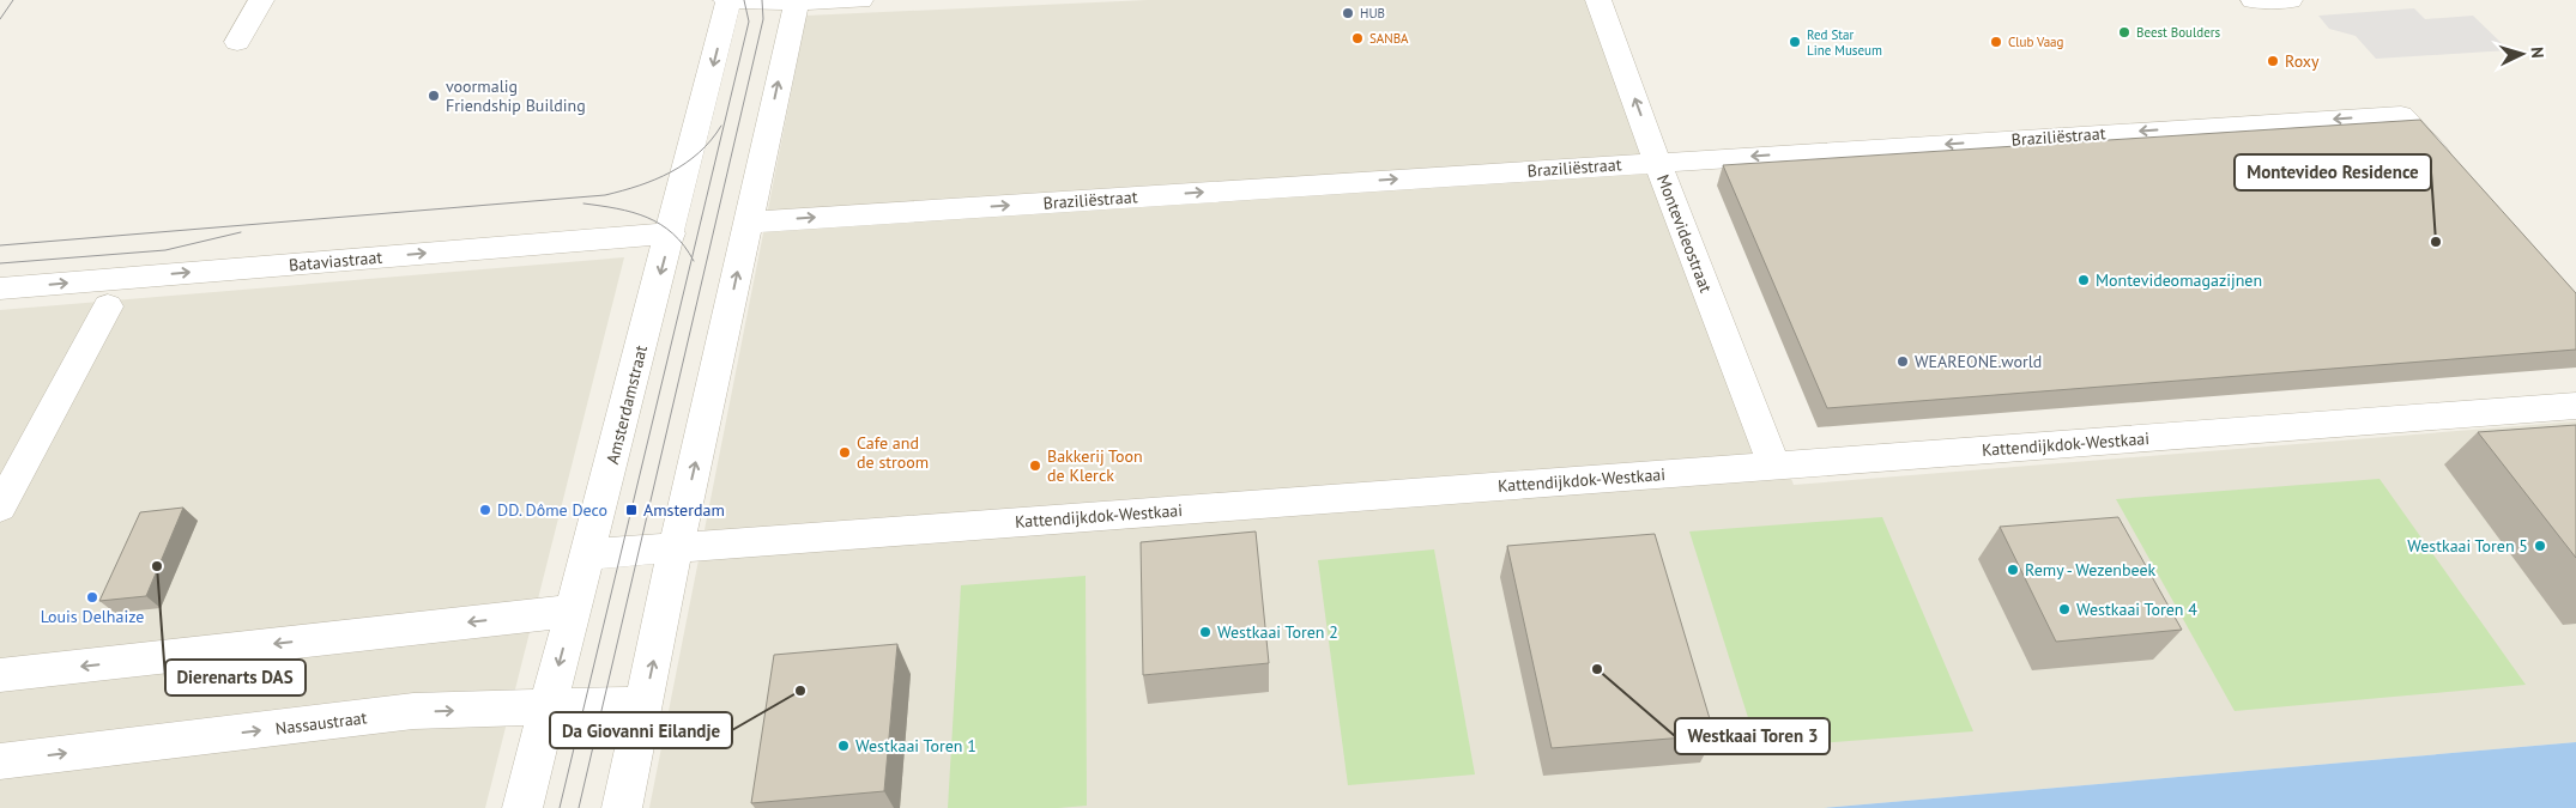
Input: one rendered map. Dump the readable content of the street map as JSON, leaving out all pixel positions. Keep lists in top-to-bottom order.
{
  "streets": {
    "street": [
      "Braziliëstraat",
      "Montevideostraat",
      "Bataviastraat",
      "Amsterdamstraat",
      "Kattendijkdok-Westkaai",
      "Nassaustraat"
    ]
  },
  "crossings": [
    ["Braziliëstraat", "Montevideostraat"],
    ["Montevideostraat", "Kattendijkdok-Westkaai"],
    ["Bataviastraat", "Amsterdamstraat"],
    ["Amsterdamstraat", "Kattendijkdok-Westkaai"],
    ["Amsterdamstraat", "Nassaustraat"]
  ],
  "one_way": ["Bataviastraat"],
  "places": {
    "other": [
      "HUB",
      "Beest Boulders",
      "SANBA",
      "Red Star Line Museum",
      "Club Vaag",
      "Roxy",
      "voormalig Friendship Building",
      "Montevideo Residence",
      "Montevideomagazijnen",
      "WEAREONE.world",
      "Cafe and de stroom",
      "Bakkerij Toon de Klerck",
      "DD. Dôme Deco",
      "Westkaai Toren 5",
      "Dierenarts DAS",
      "Remy - Wezenbeek",
      "Louis Delhaize",
      "Westkaai Toren 4",
      "Westkaai Toren 2",
      "Westkaai Toren 3",
      "Da Giovanni Eilandje",
      "Westkaai Toren 1"
    ],
    "transit": ["Amsterdam"]
  },
  "north": "right"
}
